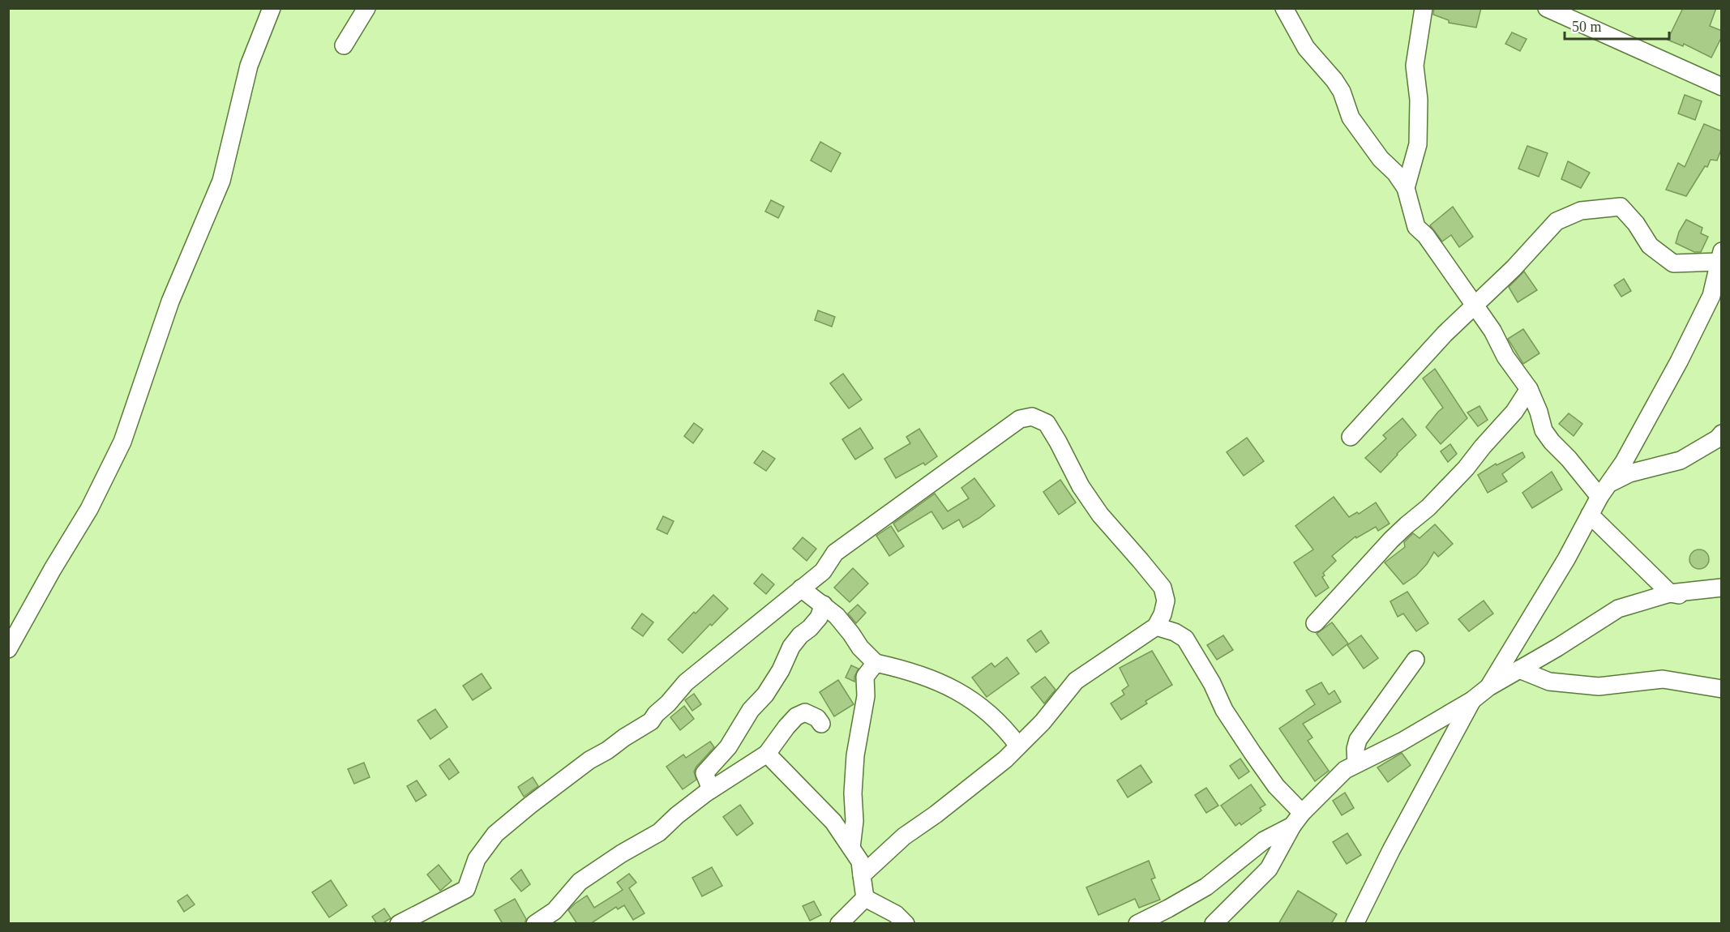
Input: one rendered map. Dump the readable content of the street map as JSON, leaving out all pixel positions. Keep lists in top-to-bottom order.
{
  "scale_bar": "50 m"
}
